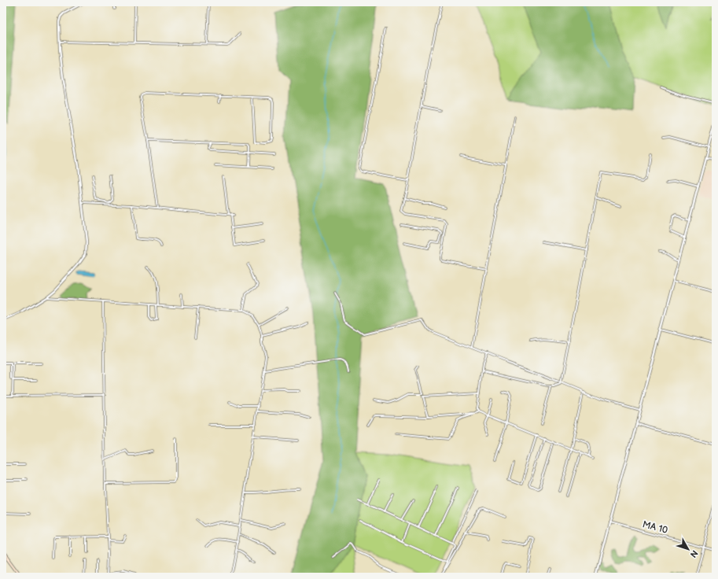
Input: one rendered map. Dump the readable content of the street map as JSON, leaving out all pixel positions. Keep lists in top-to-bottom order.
{
  "streets": {
    "street": ["MA 10"]
  },
  "north": "bottom right"
}
